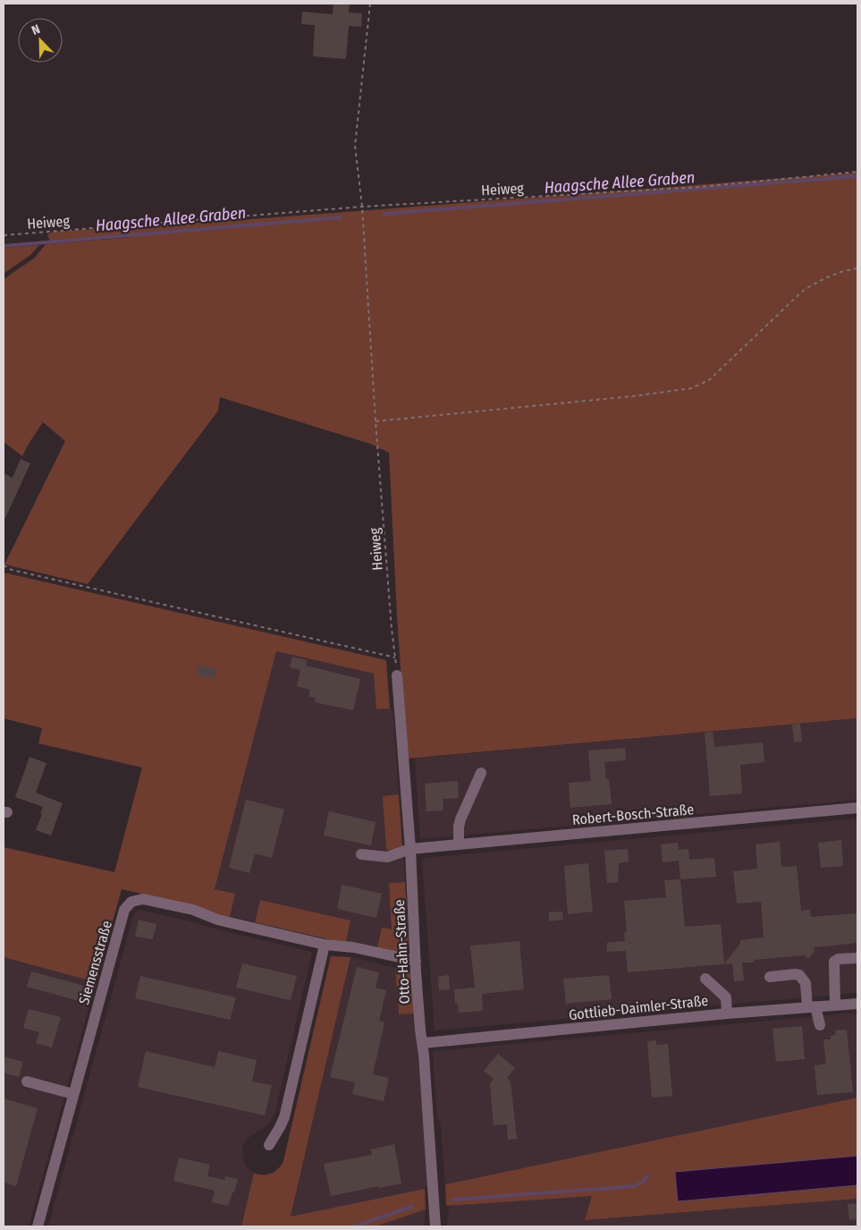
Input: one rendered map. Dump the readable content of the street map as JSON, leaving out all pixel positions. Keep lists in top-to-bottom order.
{
  "streets": {
    "street": [
      "Robert-Bosch-Straße",
      "Otto-Hahn-Straße",
      "Siemensstraße",
      "Gottlieb-Daimler-Straße"
    ],
    "path": ["Heiweg"]
  },
  "crossings": [
    ["Heiweg", "Otto-Hahn-Straße"],
    ["Robert-Bosch-Straße", "Otto-Hahn-Straße"],
    ["Otto-Hahn-Straße", "Siemensstraße"],
    ["Otto-Hahn-Straße", "Gottlieb-Daimler-Straße"]
  ],
  "water": ["Haagsche Allee Graben"],
  "north": "top left"
}
